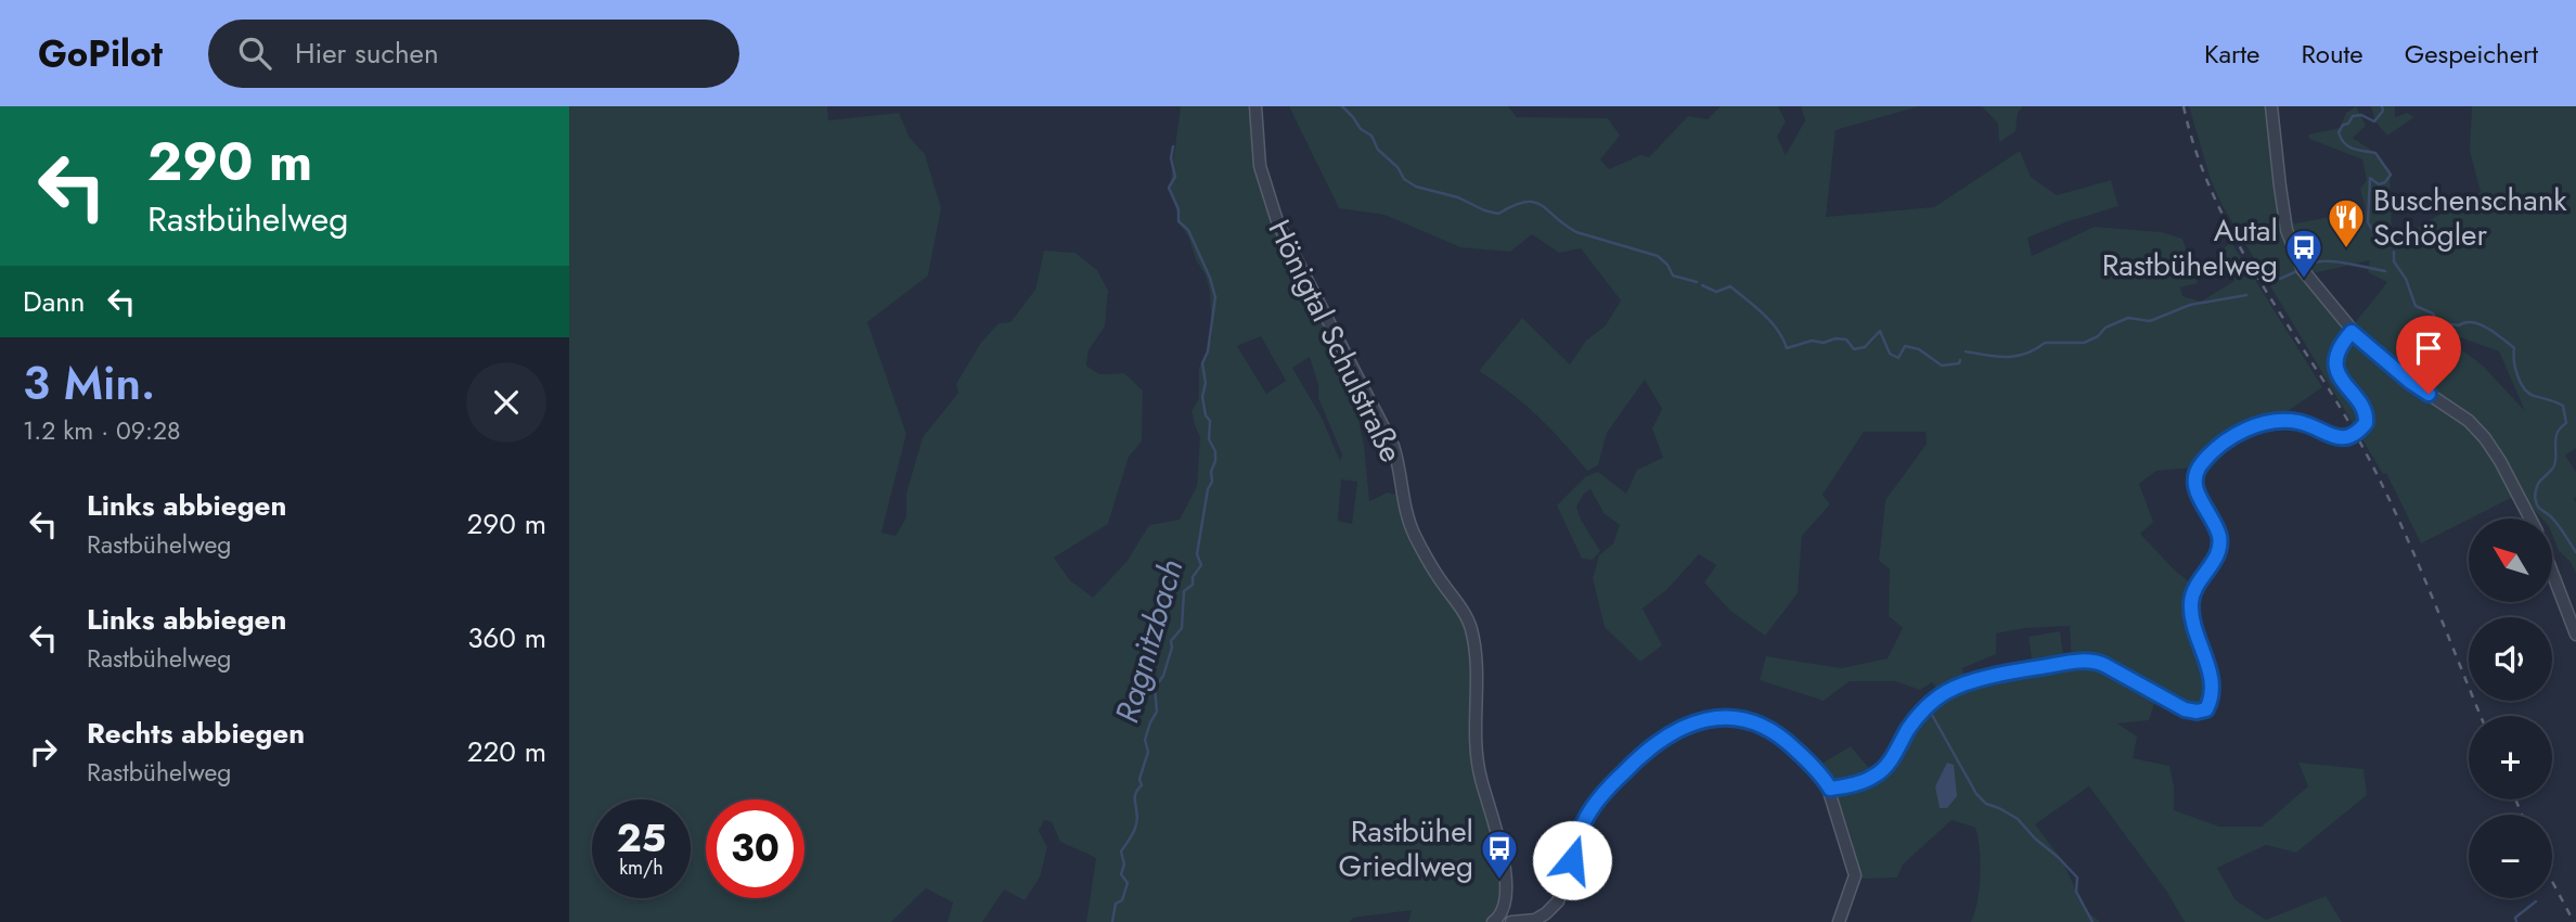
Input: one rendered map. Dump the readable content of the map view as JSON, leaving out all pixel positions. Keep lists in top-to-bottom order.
{
  "streets": {
    "street": ["Hönigtal Schulstraße"]
  },
  "water": ["Ragnitzbach"],
  "places": {
    "restaurant": ["Buschenschank Schögler"],
    "bus stop": ["Autal Rastbühelweg", "Rastbühel Griedlweg"]
  },
  "north": "top left",
  "page": {
    "header": "GoPilot",
    "search": "Hier suchen",
    "nav": ["Karte", "Route", "Gespeichert"],
    "turn": ["290 m", "Rastbühelweg"],
    "then": "Dann",
    "heading": ["3 Min.", "1.2 km · 09:28"],
    "list": [
      {
        "name": "Links abbiegen",
        "note": "Rastbühelweg",
        "value": "290 m"
      },
      {
        "name": "Links abbiegen",
        "note": "Rastbühelweg",
        "value": "360 m"
      },
      {
        "name": "Rechts abbiegen",
        "note": "Rastbühelweg",
        "value": "220 m"
      }
    ],
    "map_buttons": ["+", "−"],
    "speed": "25 km/h",
    "limit": "30"
  }
}
